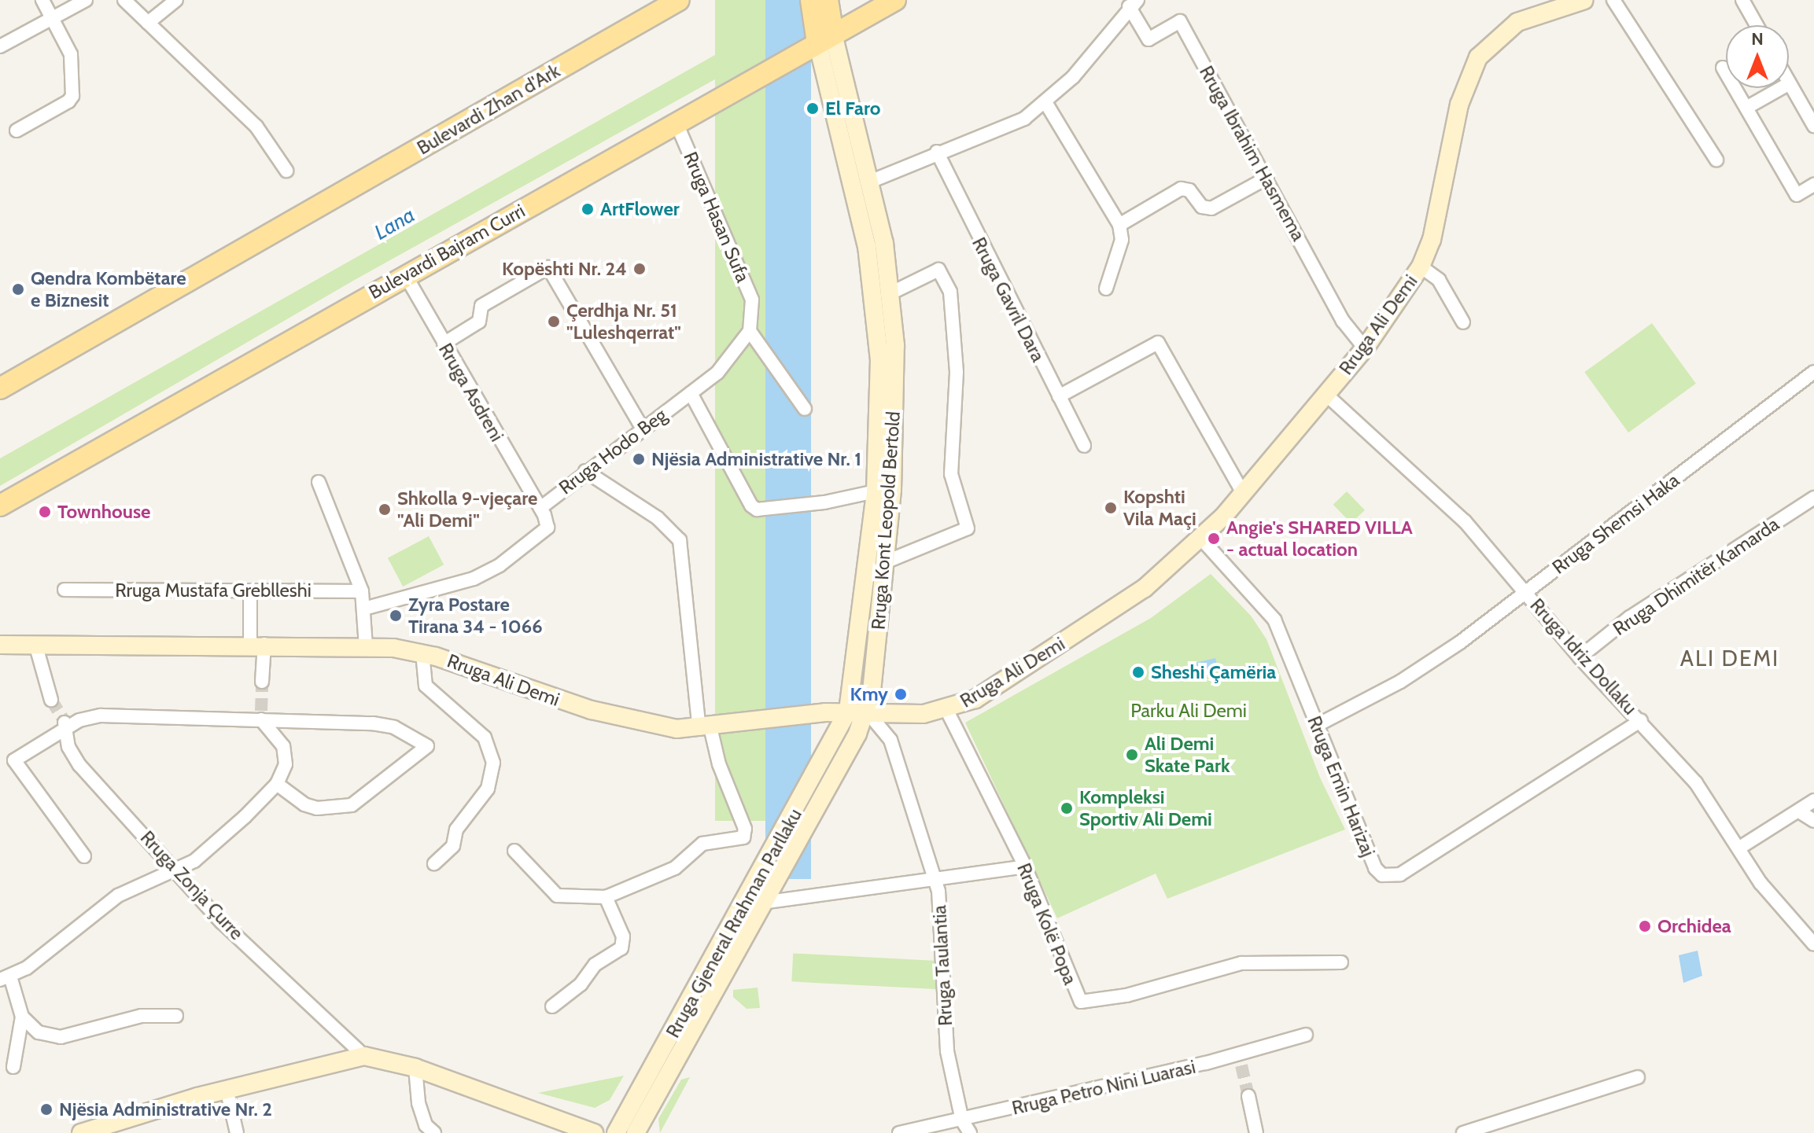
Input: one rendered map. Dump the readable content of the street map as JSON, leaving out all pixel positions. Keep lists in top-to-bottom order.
{
  "streets": {
    "main road": [
      "Bulevardi Zhan d'Ark",
      "Bulevardi Bajram Curri",
      "Rruga Ali Demi",
      "Rruga Kont Leopold Bertold",
      "Rruga Gjeneral Rrahman Parllaku"
    ],
    "street": [
      "Rruga Ibrahim Hasmema",
      "Rruga Hasan Sufa",
      "Rruga Gavril Dara",
      "Rruga Asdreni",
      "Rruga Hodo Beg",
      "Rruga Shemsi Haka",
      "Rruga Dhimitër Kamarda",
      "Rruga Mustafa Greblleshi",
      "Rruga Idriz Dollaku",
      "Rruga Emin Harizaj",
      "Rruga Zonja Çurre",
      "Rruga Kolë Popa",
      "Rruga Taulantia",
      "Rruga Petro Nini Luarasi"
    ]
  },
  "crossings": [
    ["Rruga Ibrahim Hasmema", "Rruga Ali Demi"],
    ["Rruga Hasan Sufa", "Bulevardi Bajram Curri"],
    ["Rruga Hasan Sufa", "Rruga Hodo Beg"],
    ["Bulevardi Bajram Curri", "Rruga Asdreni"],
    ["Bulevardi Bajram Curri", "Rruga Kont Leopold Bertold"],
    ["Rruga Ali Demi", "Rruga Kont Leopold Bertold"],
    ["Rruga Ali Demi", "Rruga Idriz Dollaku"],
    ["Rruga Ali Demi", "Rruga Emin Harizaj"],
    ["Rruga Ali Demi", "Rruga Gjeneral Rrahman Parllaku"],
    ["Rruga Ali Demi", "Rruga Kolë Popa"],
    ["Rruga Ali Demi", "Rruga Taulantia"],
    ["Rruga Asdreni", "Rruga Hodo Beg"],
    ["Rruga Kont Leopold Bertold", "Rruga Gjeneral Rrahman Parllaku"],
    ["Rruga Kont Leopold Bertold", "Rruga Taulantia"],
    ["Rruga Shemsi Haka", "Rruga Idriz Dollaku"],
    ["Rruga Shemsi Haka", "Rruga Emin Harizaj"],
    ["Rruga Dhimitër Kamarda", "Rruga Idriz Dollaku"],
    ["Rruga Idriz Dollaku", "Rruga Emin Harizaj"],
    ["Rruga Gjeneral Rrahman Parllaku", "Rruga Taulantia"],
    ["Rruga Taulantia", "Rruga Petro Nini Luarasi"]
  ],
  "districts": ["ALI DEMI"],
  "water": ["Lana"],
  "parks": ["Parku Ali Demi"],
  "places": [
    "El Faro",
    "ArtFlower",
    "Kopështi Nr. 24",
    "Qendra Kombëtare e Biznesit",
    "Çerdhja Nr. 51 \"Luleshqerrat\"",
    "Njësia Administrative Nr. 1",
    "Kopshti Vila Maçi",
    "Shkolla 9-vjeçare \"Ali Demi\"",
    "Townhouse",
    "Angie's SHARED VILLA - actual location",
    "Zyra Postare Tirana 34 - 1066",
    "Sheshi Çamëria",
    "Kmy",
    "Ali Demi Skate Park",
    "Kompleksi Sportiv Ali Demi",
    "Orchidea",
    "Njësia Administrative Nr. 2"
  ],
  "north": "top"
}
